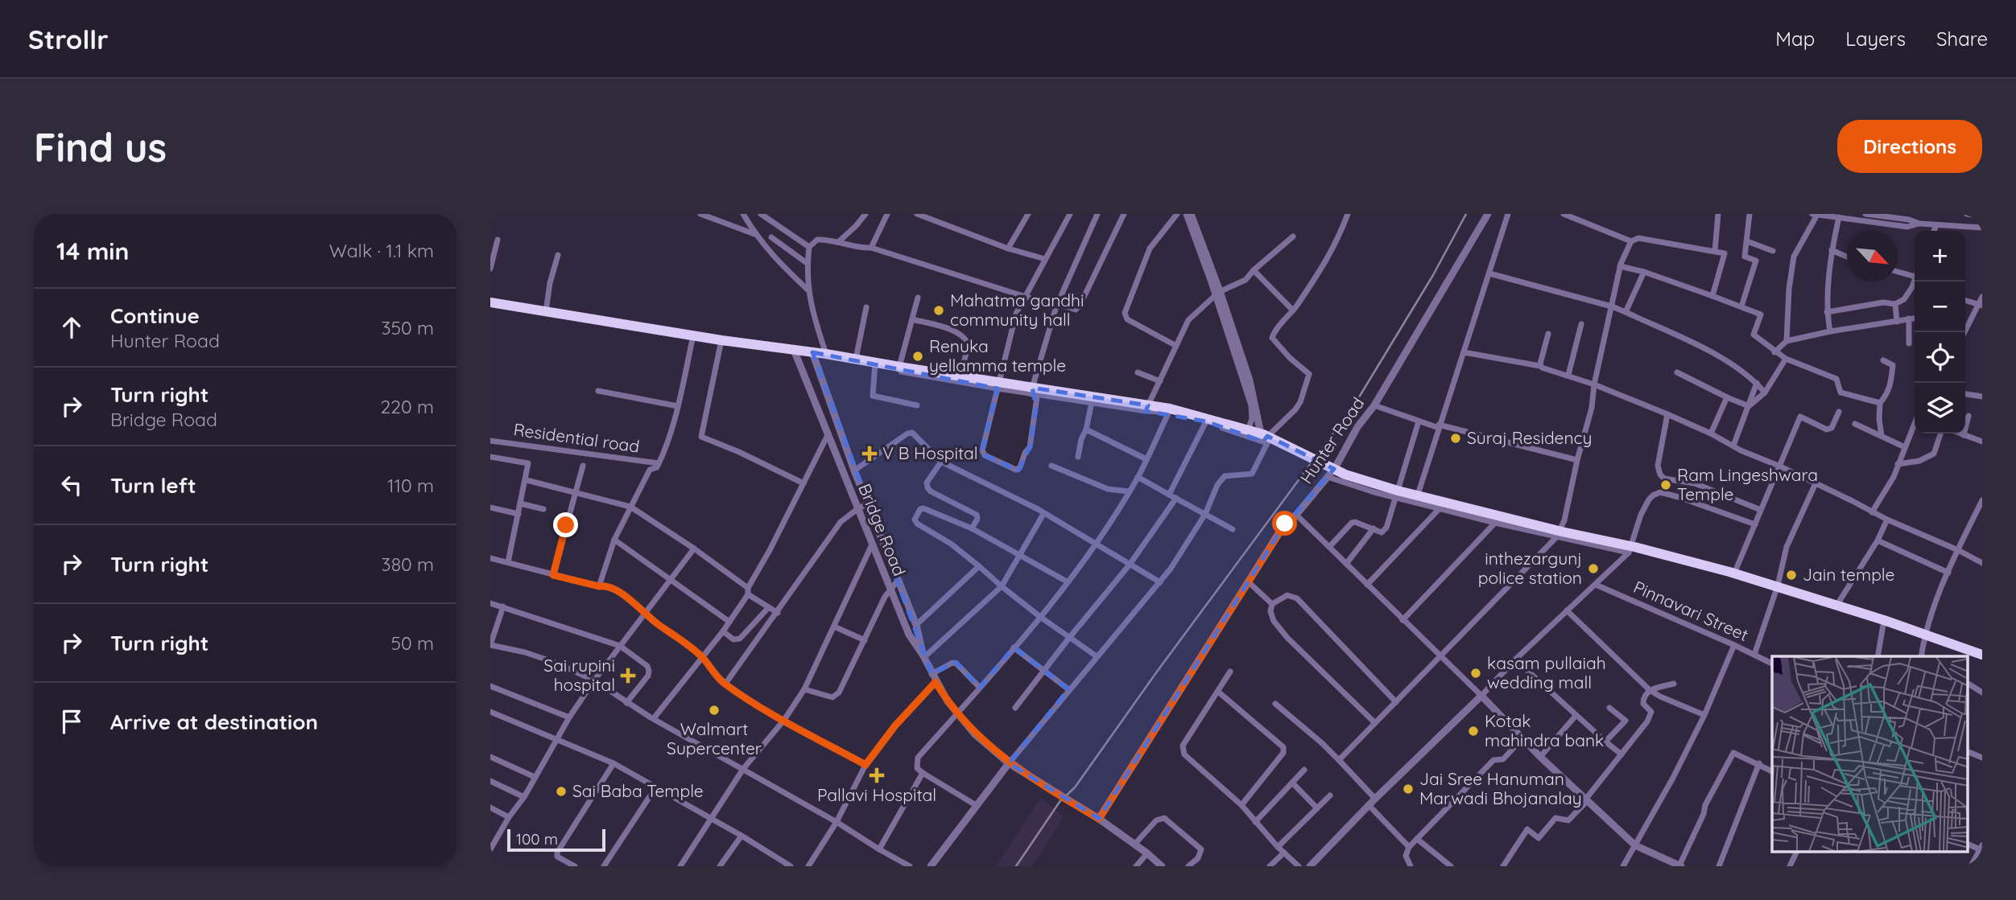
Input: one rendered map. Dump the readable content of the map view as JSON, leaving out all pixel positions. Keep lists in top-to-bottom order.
{
  "streets": {
    "street": [
      "Residential road",
      "Hunter Road",
      "Bridge Road",
      "Pinnavari Street"
    ]
  },
  "crossings": [
    ["Hunter Road", "Bridge Road"]
  ],
  "places": {
    "other": [
      "Mahatma gandhi community hall",
      "Renuka yellamma temple",
      "Suraj Residency",
      "Ram Lingeshwara Temple",
      "inthezargunj police station",
      "Jain temple",
      "kasam pullaiah wedding mall",
      "Walmart Supercenter",
      "Kotak mahindra bank",
      "Jai Sree Hanuman Marwadi Bhojanalay",
      "Sai Baba Temple"
    ],
    "health": ["V B Hospital", "Sai rupini hospital", "Pallavi Hospital"]
  },
  "scale_bar": "100 m",
  "north": "bottom right",
  "page": {
    "header": "Strollr",
    "nav": ["Map", "Layers", "Share"],
    "buttons": "Directions",
    "title": "Find us",
    "heading": ["14 min", "Walk · 1.1 km"],
    "map_buttons": ["+", "−"],
    "list": [
      ["Continue", "Hunter Road", "350 m"],
      ["Turn right", "Bridge Road", "220 m"],
      ["Turn left", "110 m"],
      ["Turn right", "380 m"],
      ["Turn right", "50 m"],
      "Arrive at destination"
    ],
    "scale": "100 m"
  }
}
